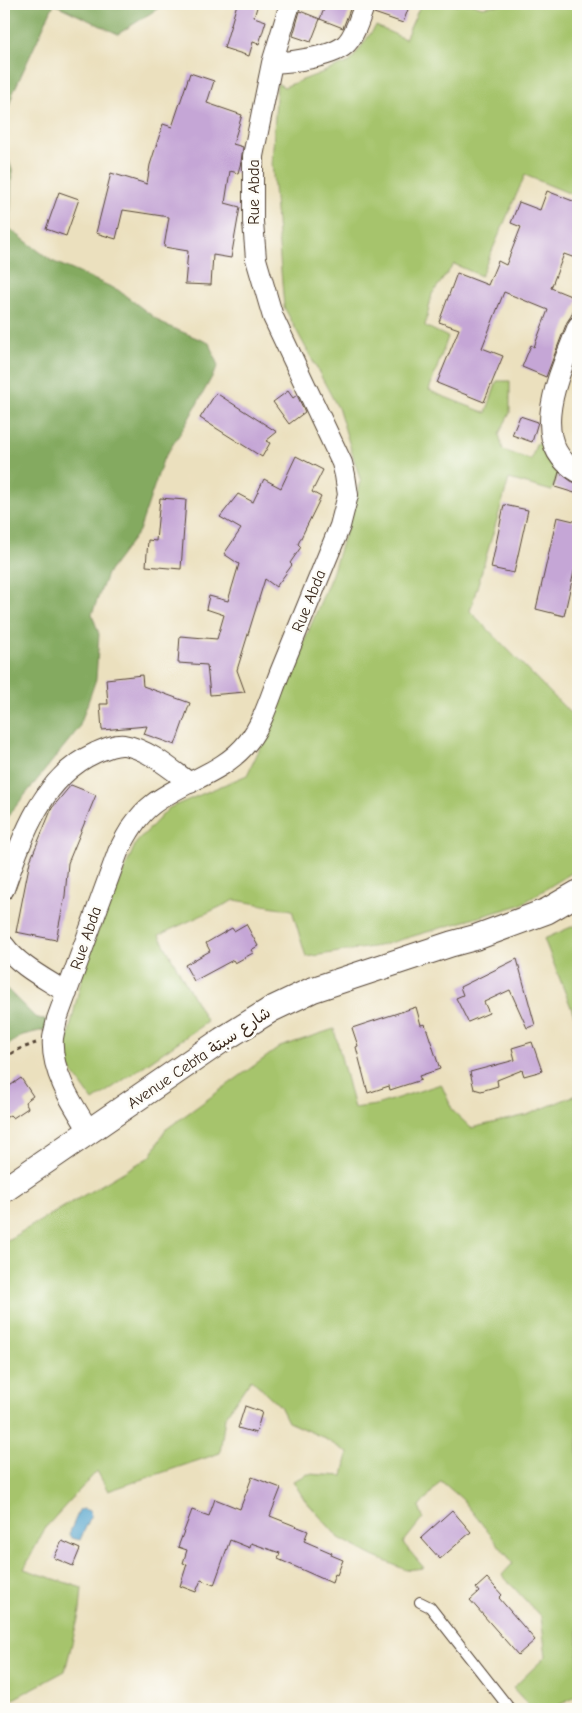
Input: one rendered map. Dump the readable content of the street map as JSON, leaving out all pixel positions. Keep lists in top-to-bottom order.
{
  "streets": {
    "street": ["Rue Abda", "Avenue Cebta شارع سبتة"]
  },
  "crossings": [
    ["Rue Abda", "Avenue Cebta شارع سبتة"]
  ]
}
